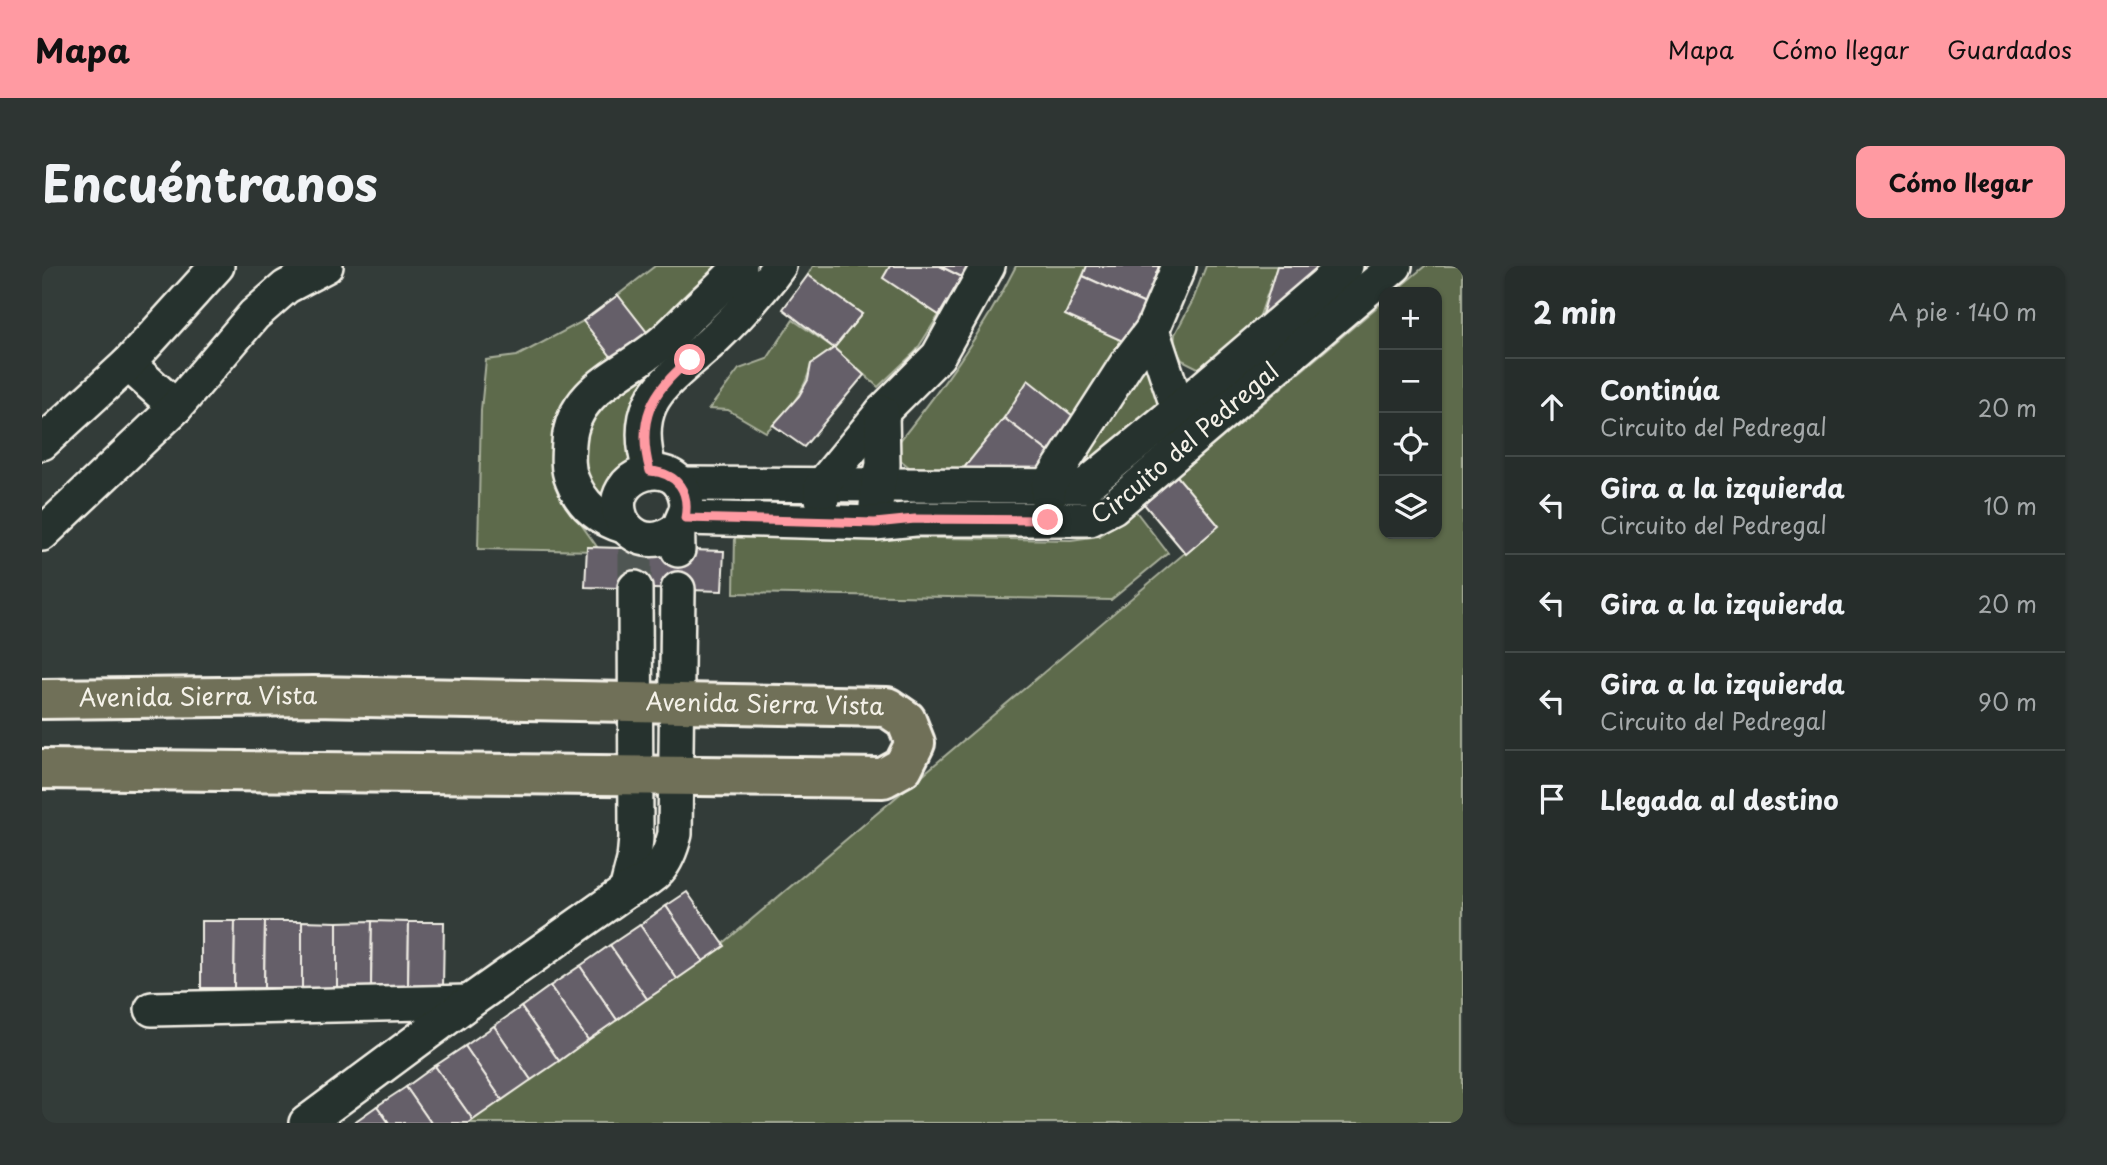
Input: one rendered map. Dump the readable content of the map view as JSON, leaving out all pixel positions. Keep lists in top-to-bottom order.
{
  "streets": {
    "main road": ["Avenida Sierra Vista"],
    "street": ["Circuito del Pedregal"]
  },
  "page": {
    "header": "Mapa",
    "nav": ["Mapa", "Cómo llegar", "Guardados"],
    "title": "Encuéntranos",
    "buttons": "Cómo llegar",
    "heading": ["2 min", "A pie · 140 m"],
    "map_buttons": ["+", "−"],
    "list": [
      ["Continúa", "Circuito del Pedregal", "20 m"],
      ["Gira a la izquierda", "Circuito del Pedregal", "10 m"],
      ["Gira a la izquierda", "20 m"],
      ["Gira a la izquierda", "Circuito del Pedregal", "90 m"],
      "Llegada al destino"
    ]
  }
}
